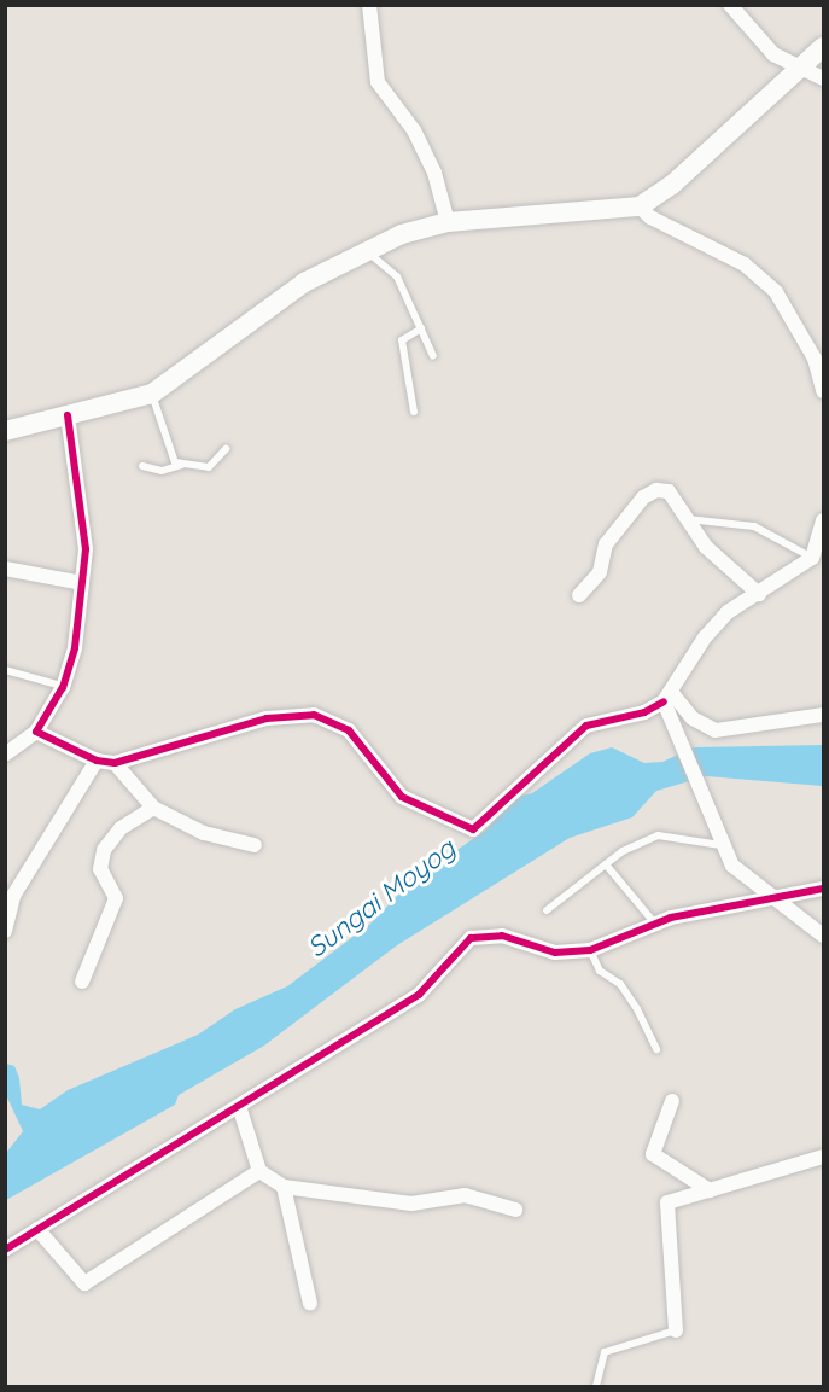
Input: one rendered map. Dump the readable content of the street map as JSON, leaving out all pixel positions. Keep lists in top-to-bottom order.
{
  "water": ["Sungai Moyog"]
}
